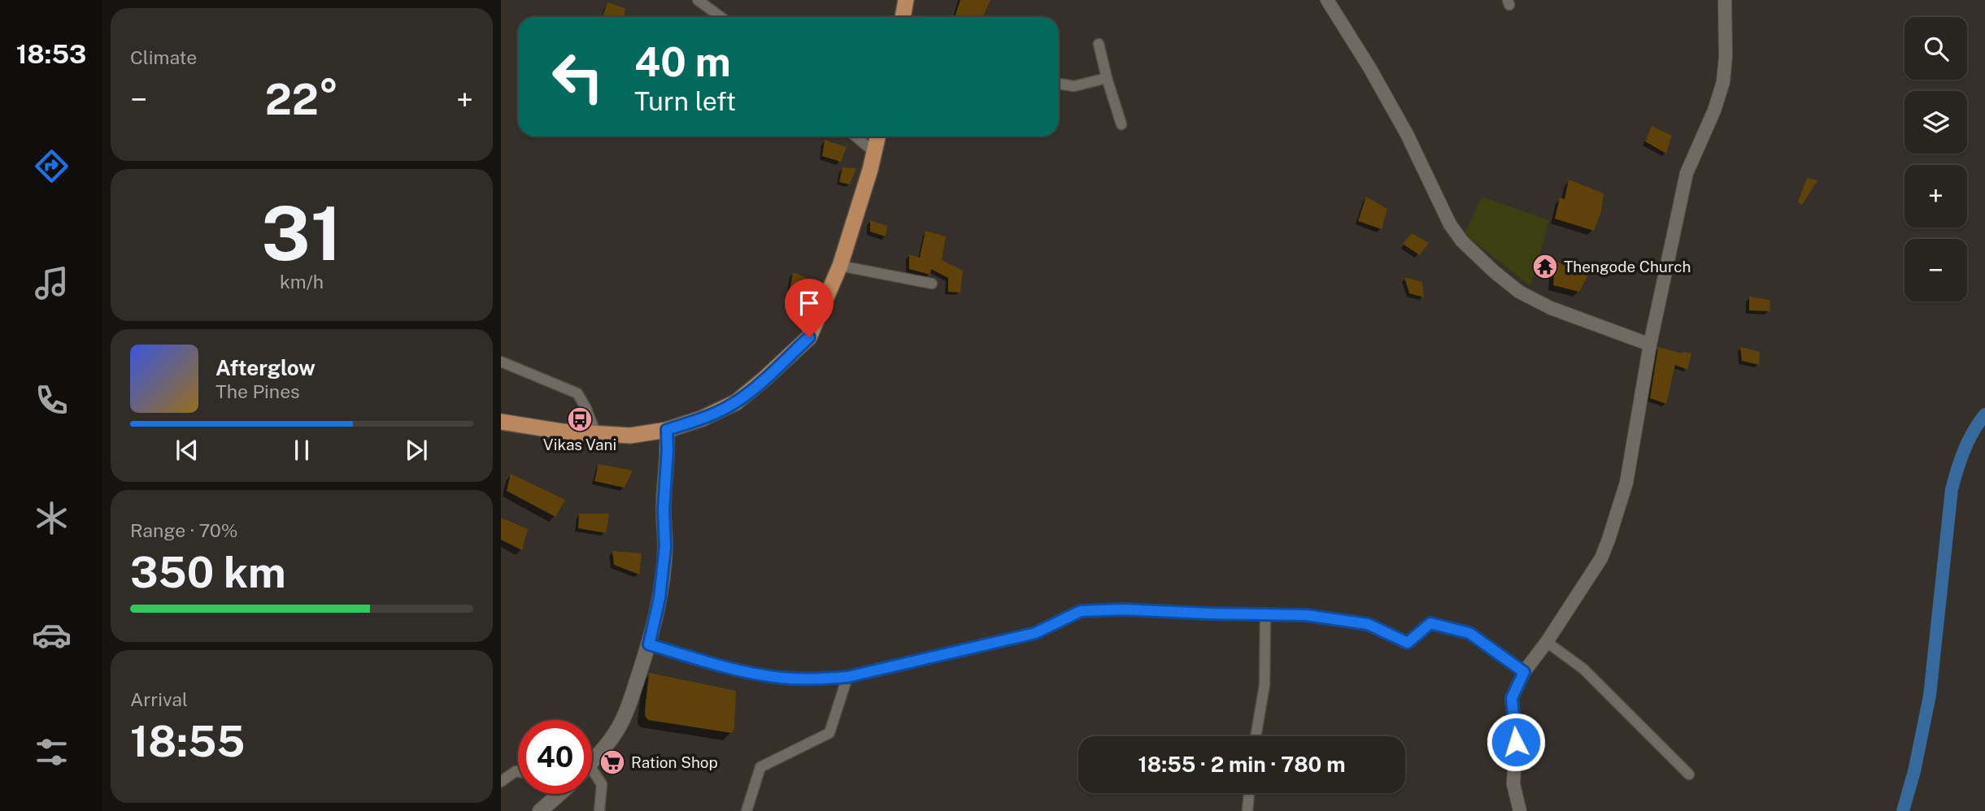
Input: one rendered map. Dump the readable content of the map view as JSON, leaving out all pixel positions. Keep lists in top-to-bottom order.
{
  "places": {
    "temple": ["Thengode Church"],
    "bus stop": ["Vikas Vani"],
    "supermarket": ["Ration Shop"]
  },
  "page": {
    "tabs": "18:53",
    "tile": [
      "Climate",
      ["31", "km/h"],
      ["Range · 70%", "350 km"],
      ["Arrival", "18:55"]
    ],
    "map_buttons": ["+", "−"],
    "turn": ["40 m", "Turn left"],
    "heat": ["−", "22°", "+"],
    "song": ["Afterglow", "The Pines"],
    "limit": "40",
    "trip": "18:55 · 2 min · 780 m"
  }
}
